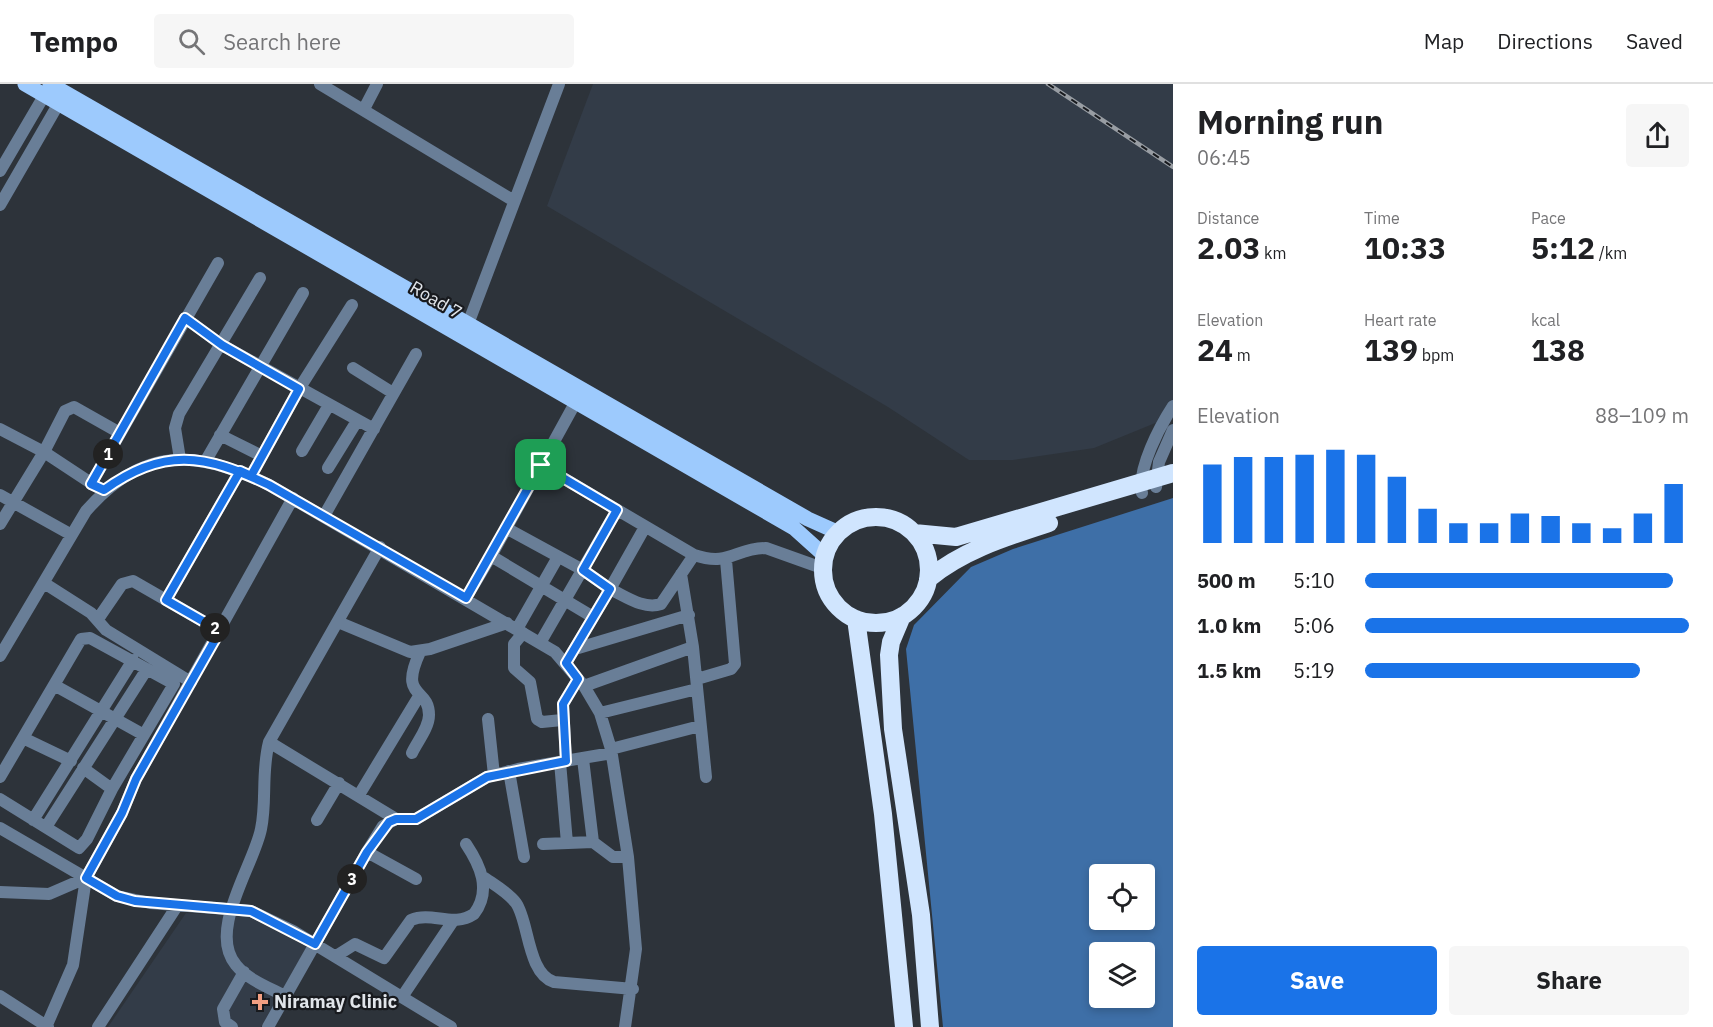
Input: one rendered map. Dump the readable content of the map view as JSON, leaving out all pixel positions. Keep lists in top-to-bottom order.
{
  "streets": {
    "main road": ["Road 7"]
  },
  "places": {
    "health": ["Niramay Clinic"]
  },
  "page": {
    "header": "Tempo",
    "search": "Search here",
    "nav": ["Map", "Directions", "Saved"],
    "heading": ["Morning run", "06:45"],
    "stats": [
      ["Distance", "2.03 km"],
      ["Time", "10:33"],
      ["Pace", "5:12 /km"],
      ["Elevation", "24 m"],
      ["Heart rate", "139 bpm"],
      ["kcal", "138"]
    ],
    "chart": ["Elevation", "88–109 m"],
    "pins": ["1", "2", "3"],
    "list": [
      {
        "name": "500 m",
        "note": "5:10"
      },
      {
        "name": "1.0 km",
        "note": "5:06"
      },
      {
        "name": "1.5 km",
        "note": "5:19"
      }
    ],
    "buttons": ["Save", "Share"]
  }
}
